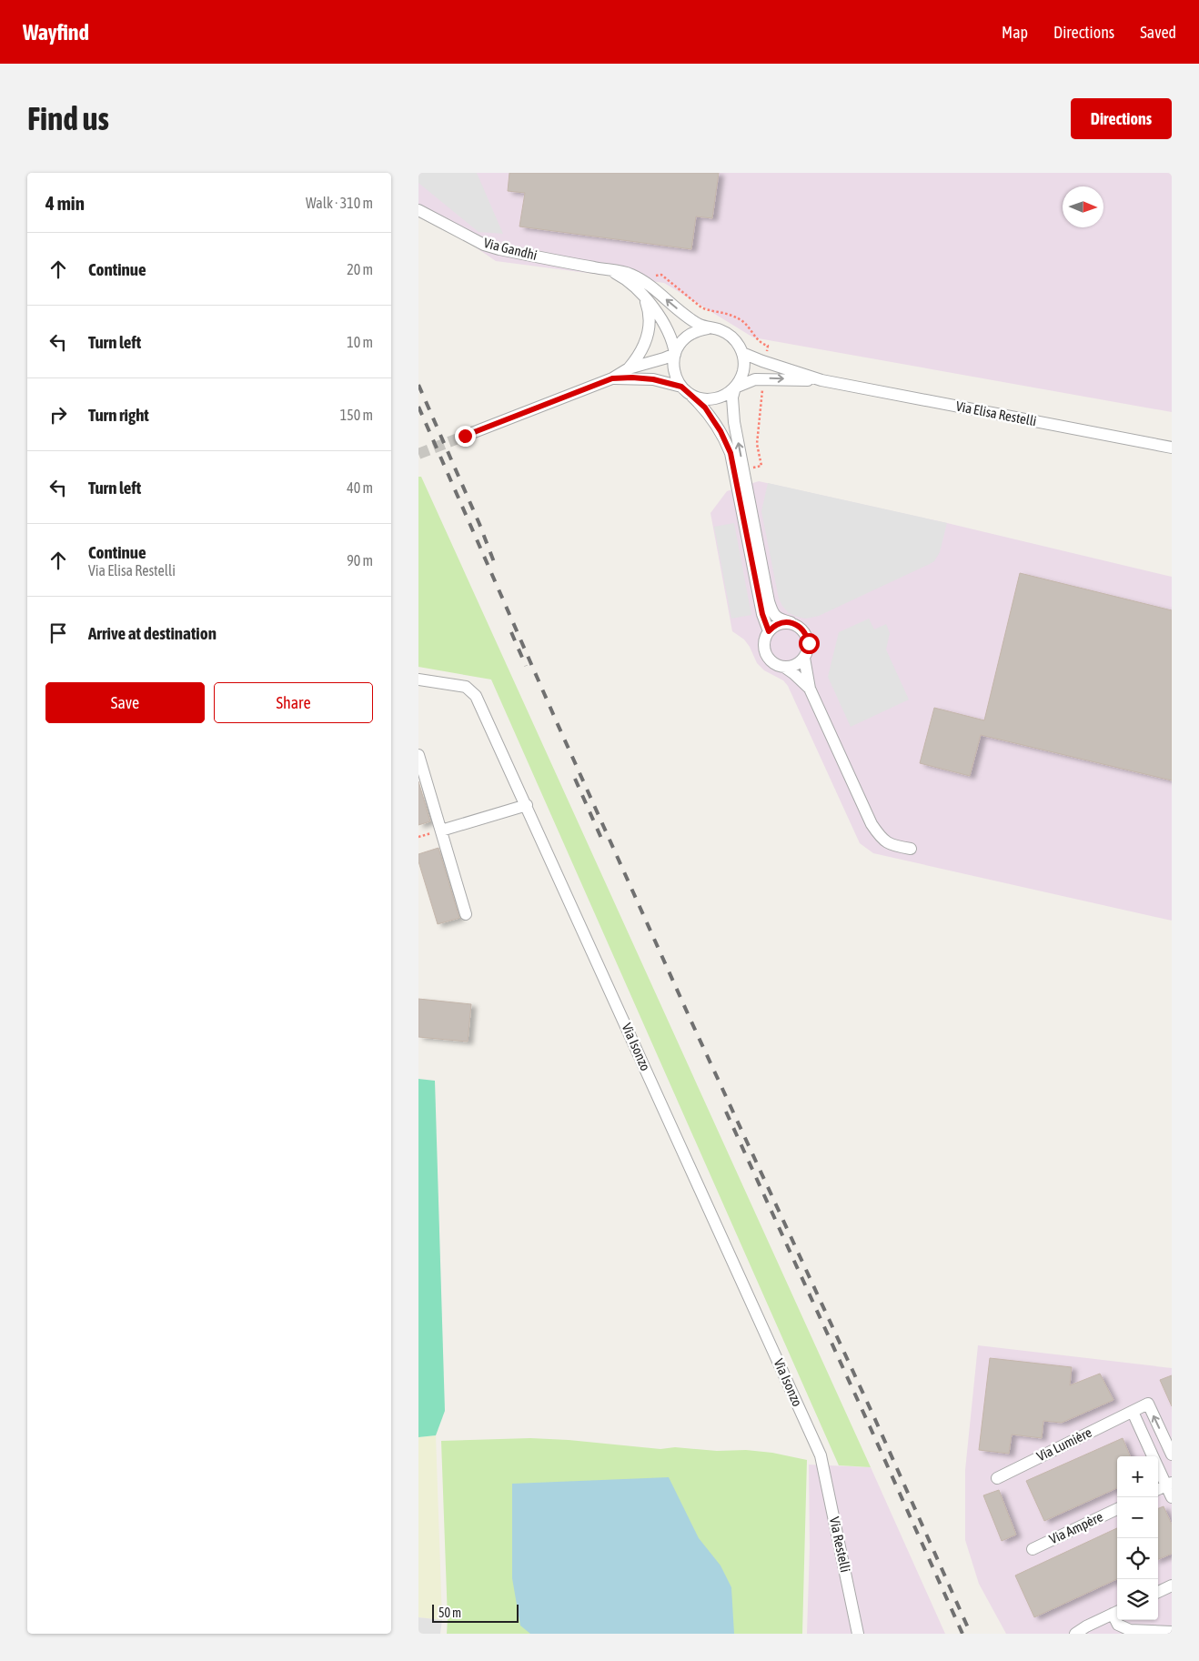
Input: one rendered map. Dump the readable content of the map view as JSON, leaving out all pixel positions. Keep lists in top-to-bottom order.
{
  "streets": {
    "street": [
      "Via Gandhi",
      "Via Elisa Restelli",
      "Via Isonzo",
      "Via Lumière",
      "Via Ampère",
      "Via Restelli"
    ]
  },
  "crossings": [
    ["Via Gandhi", "Via Elisa Restelli"],
    ["Via Isonzo", "Via Restelli"]
  ],
  "scale_bar": "50 m",
  "north": "right",
  "page": {
    "header": "Wayfind",
    "nav": ["Map", "Directions", "Saved"],
    "buttons": [
      "Directions",
      ["Save", "Share"]
    ],
    "title": "Find us",
    "heading": ["4 min", "Walk · 310 m"],
    "list": [
      ["Continue", "20 m"],
      ["Turn left", "10 m"],
      ["Turn right", "150 m"],
      ["Turn left", "40 m"],
      ["Continue", "Via Elisa Restelli", "90 m"],
      "Arrive at destination"
    ],
    "map_buttons": ["+", "−"],
    "scale": "50 m"
  }
}
